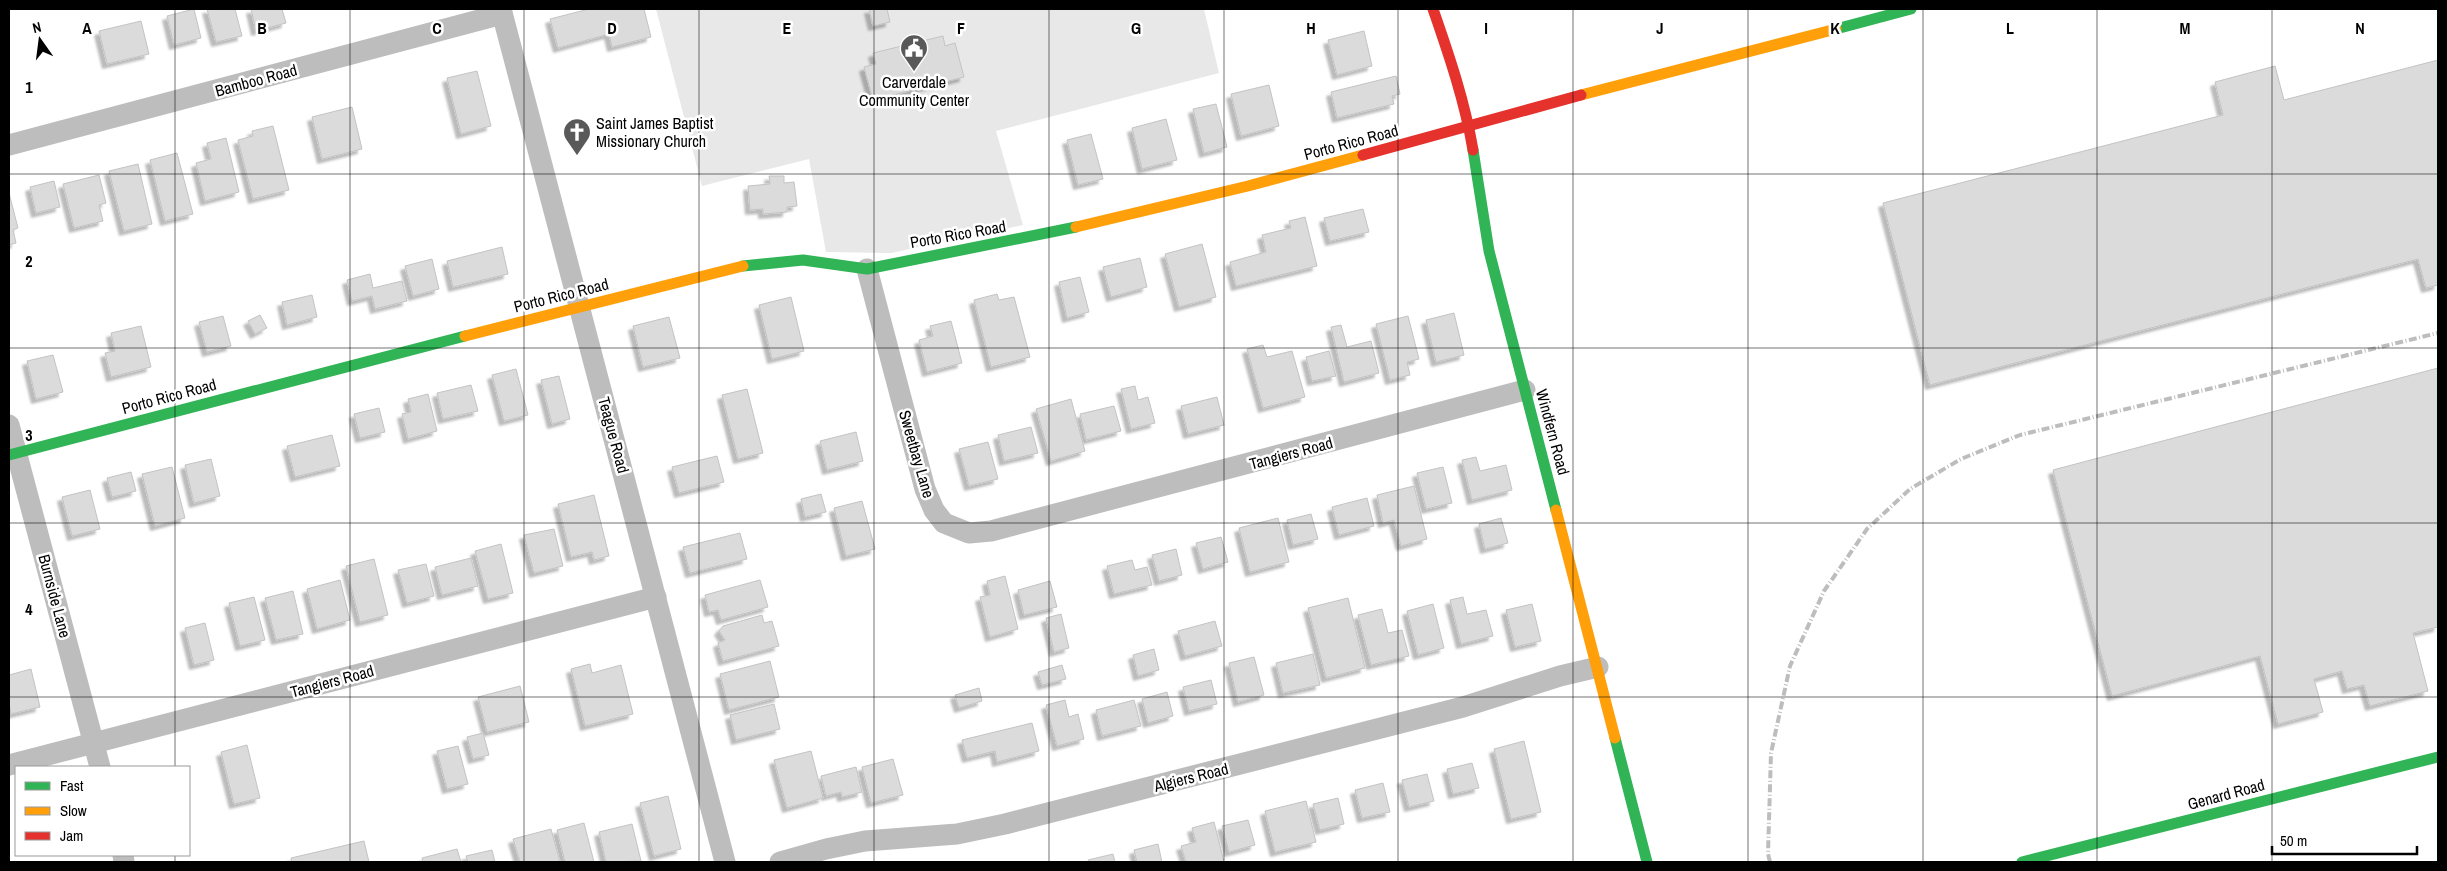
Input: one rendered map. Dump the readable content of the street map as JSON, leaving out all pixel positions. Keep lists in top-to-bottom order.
{
  "streets": {
    "street": [
      "Bamboo Road",
      "Porto Rico Road",
      "Windfern Road",
      "Teague Road",
      "Tangiers Road",
      "Sweetbay Lane",
      "Burnside Lane",
      "Algiers Road",
      "Genard Road"
    ]
  },
  "crossings": [
    ["Bamboo Road", "Teague Road"],
    ["Porto Rico Road", "Windfern Road"],
    ["Porto Rico Road", "Teague Road"],
    ["Porto Rico Road", "Sweetbay Lane"],
    ["Porto Rico Road", "Burnside Lane"],
    ["Windfern Road", "Tangiers Road"],
    ["Windfern Road", "Algiers Road"],
    ["Teague Road", "Tangiers Road"],
    ["Tangiers Road", "Sweetbay Lane"],
    ["Tangiers Road", "Burnside Lane"]
  ],
  "places": {
    "public building": ["Carverdale Community Center"],
    "church": ["Saint James Baptist Missionary Church"]
  },
  "legend": ["Fast", "Slow", "Jam"],
  "scale_bar": "50 m",
  "north": "top",
  "grid": {
    "columns": [
      "A",
      "B",
      "C",
      "D",
      "E",
      "F",
      "G",
      "H",
      "I",
      "J",
      "K",
      "L",
      "M",
      "N"
    ],
    "rows": [
      "1",
      "2",
      "3",
      "4"
    ]
  }
}
